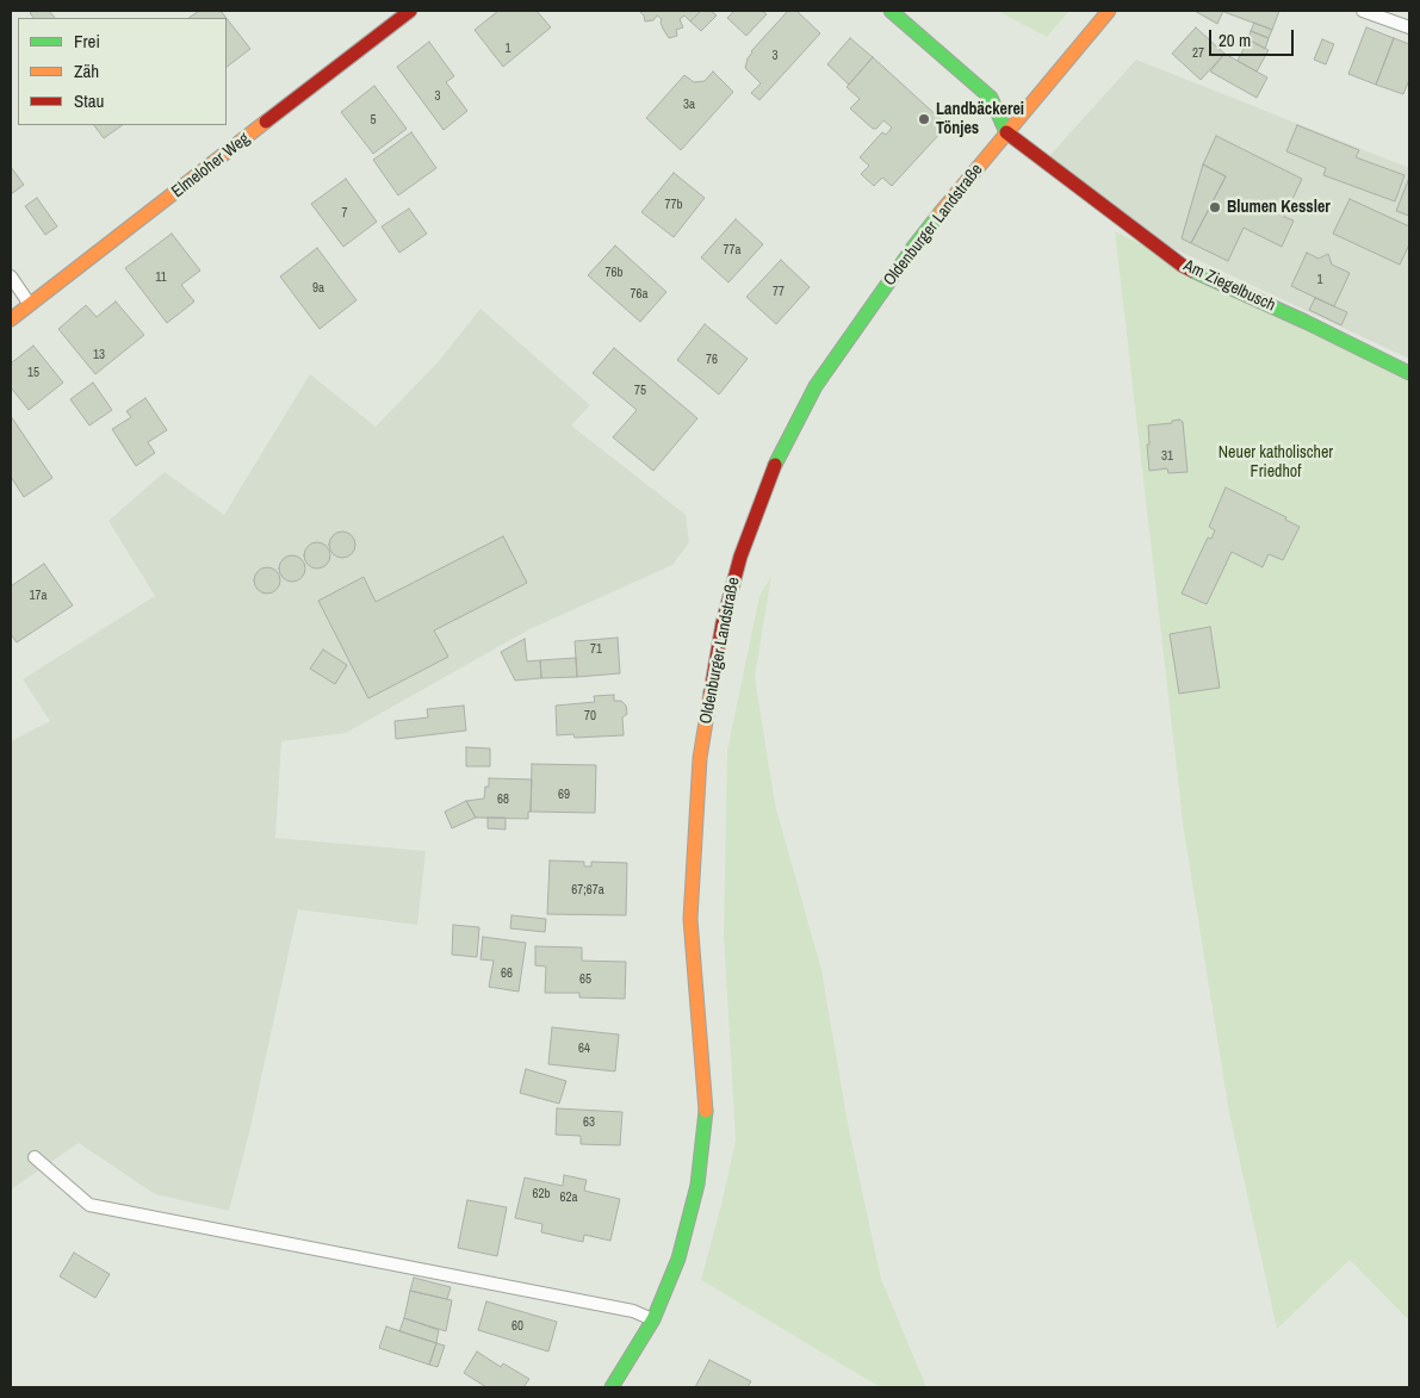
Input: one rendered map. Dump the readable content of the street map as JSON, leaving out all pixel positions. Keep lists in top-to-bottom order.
{
  "streets": {
    "main road": ["Elmeloher Weg", "Oldenburger Landstraße", "Am Ziegelbusch"]
  },
  "crossings": [
    ["Oldenburger Landstraße", "Am Ziegelbusch"]
  ],
  "parks": ["Neuer katholischer Friedhof"],
  "places": ["Landbäckerei Tönjes", "Blumen Kessler"],
  "house_numbers": [
    "1",
    "27",
    "3",
    "3",
    "3a",
    "5",
    "77b",
    "7",
    "77a",
    "76b",
    "11",
    "1",
    "9a",
    "77",
    "76a",
    "13",
    "76",
    "15",
    "75",
    "31",
    "17a",
    "71",
    "70",
    "69",
    "68",
    "67;67a",
    "66",
    "65",
    "64",
    "63",
    "62b",
    "62a",
    "60"
  ],
  "legend": ["Frei", "Zäh", "Stau"],
  "scale_bar": "20 m"
}
